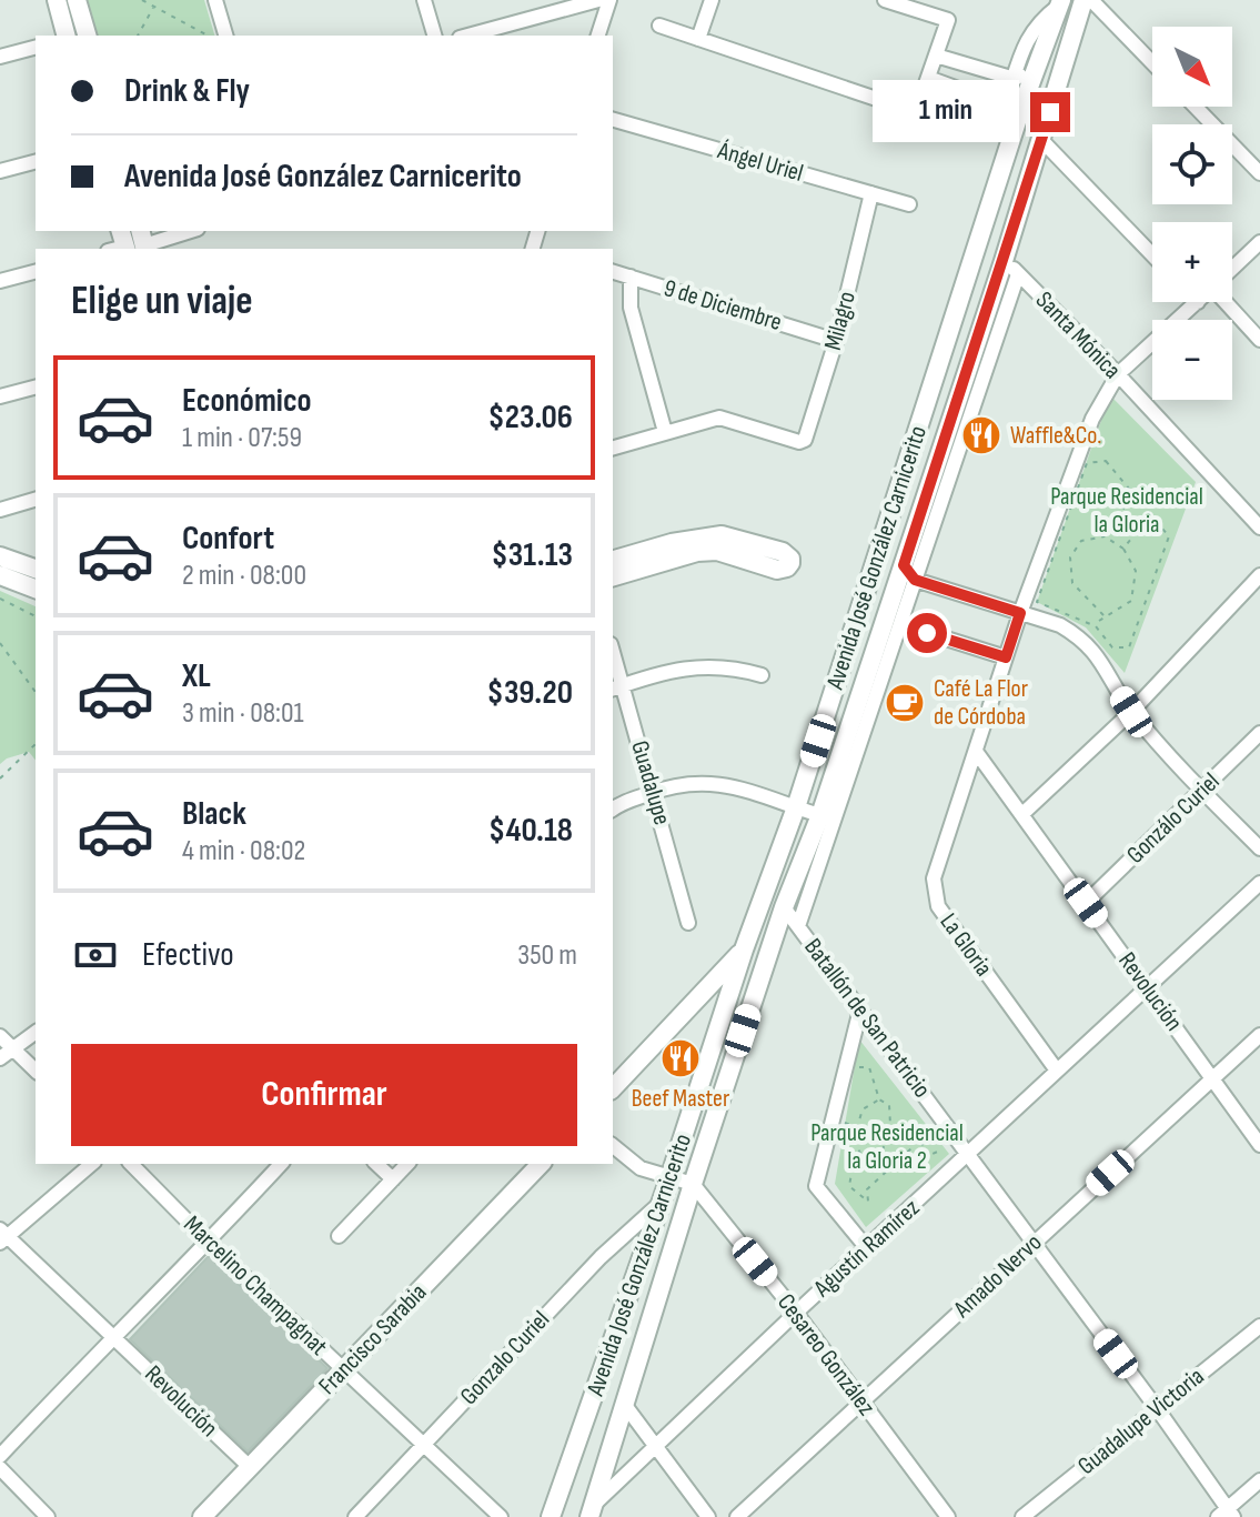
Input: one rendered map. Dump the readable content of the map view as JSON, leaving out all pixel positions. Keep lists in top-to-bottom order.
{
  "streets": {
    "street": [
      "Ángel Uriel",
      "9 de Diciembre",
      "Milagro",
      "Santa Mónica",
      "Avenida José González Carnicerito",
      "Guadalupe",
      "Gonzálo Curiel",
      "La Gloria",
      "Revolución",
      "Batallón de San Patricio",
      "Agustín Ramírez",
      "Amado Nervo",
      "Marcelino Champagnat",
      "Francisco Sarabia",
      "Cesareo González",
      "Gonzalo Curiel",
      "Guadalupe Victoria"
    ]
  },
  "crossings": [
    ["Ángel Uriel", "Milagro"],
    ["9 de Diciembre", "Milagro"],
    ["Santa Mónica", "Avenida José González Carnicerito"],
    ["Avenida José González Carnicerito", "Batallón de San Patricio"],
    ["Avenida José González Carnicerito", "Agustín Ramírez"],
    ["Avenida José González Carnicerito", "Cesareo González"],
    ["Avenida José González Carnicerito", "Gonzalo Curiel"],
    ["Gonzálo Curiel", "Revolución"],
    ["La Gloria", "Revolución"],
    ["La Gloria", "Agustín Ramírez"],
    ["Revolución", "Agustín Ramírez"],
    ["Revolución", "Amado Nervo"],
    ["Revolución", "Francisco Sarabia"],
    ["Batallón de San Patricio", "Agustín Ramírez"],
    ["Batallón de San Patricio", "Amado Nervo"],
    ["Batallón de San Patricio", "Guadalupe Victoria"],
    ["Agustín Ramírez", "Cesareo González"],
    ["Amado Nervo", "Cesareo González"],
    ["Marcelino Champagnat", "Francisco Sarabia"],
    ["Marcelino Champagnat", "Gonzalo Curiel"]
  ],
  "parks": ["Parque Residencial la Gloria", "Parque Residencial la Gloria 2"],
  "places": {
    "restaurant": ["Waffle&Co.", "Beef Master"],
    "cafe": ["Café La Flor de Córdoba"]
  },
  "north": "bottom right",
  "page": {
    "map_buttons": ["+", "−"],
    "banner": ["Drink & Fly", "Avenida José González Carnicerito"],
    "bubble": "1 min",
    "heading": "Elige un viaje",
    "list": [
      {
        "name": "Económico",
        "note": "1 min · 07:59",
        "value": "$23.06"
      },
      {
        "name": "Confort",
        "note": "2 min · 08:00",
        "value": "$31.13"
      },
      {
        "name": "XL",
        "note": "3 min · 08:01",
        "value": "$39.20"
      },
      {
        "name": "Black",
        "note": "4 min · 08:02",
        "value": "$40.18"
      }
    ],
    "pay": ["Efectivo", "350 m"],
    "buttons": "Confirmar"
  }
}
